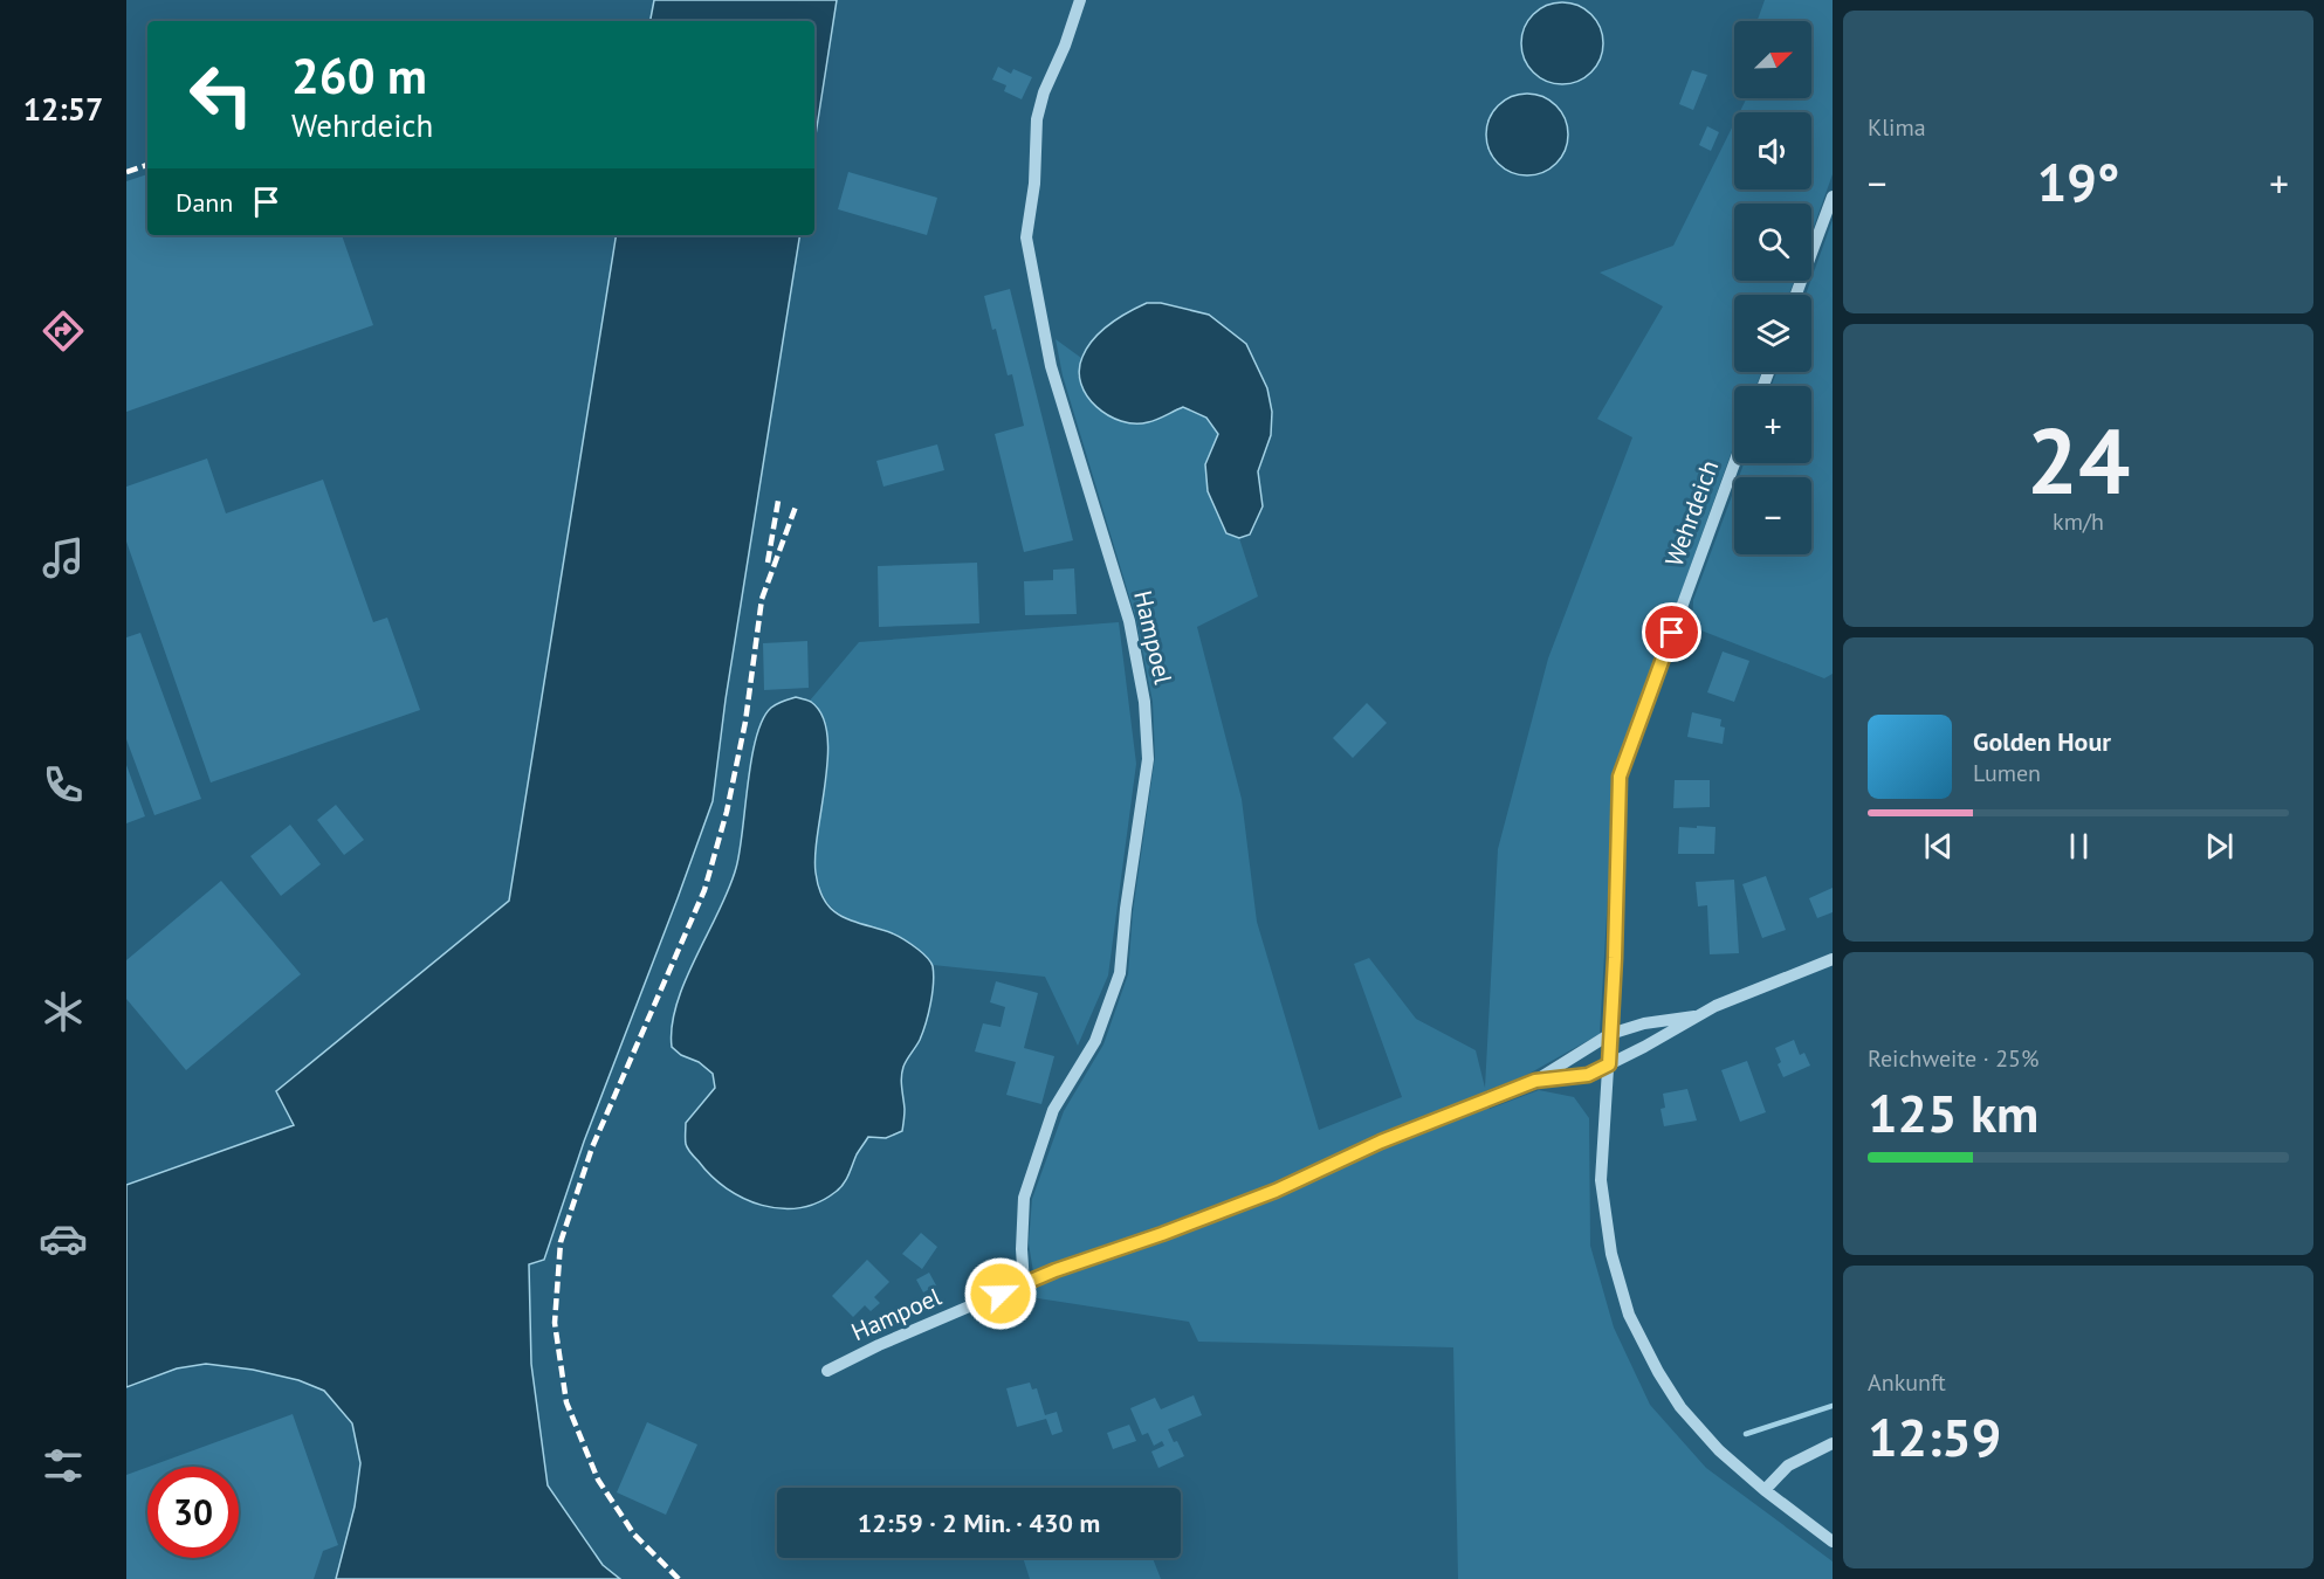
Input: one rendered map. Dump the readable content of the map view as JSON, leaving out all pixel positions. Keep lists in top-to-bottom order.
{
  "streets": {
    "street": ["Wehrdeich", "Hampoel"]
  },
  "crossings": [
    ["Wehrdeich", "Hampoel"]
  ],
  "north": "top right",
  "page": {
    "tabs": "12:57",
    "tile": [
      "Klima",
      ["24", "km/h"],
      ["Reichweite · 25%", "125 km"],
      ["Ankunft", "12:59"]
    ],
    "map_buttons": ["+", "−"],
    "turn": ["260 m", "Wehrdeich"],
    "heat": ["−", "19°", "+"],
    "then": "Dann",
    "song": ["Golden Hour", "Lumen"],
    "limit": "30",
    "trip": "12:59 · 2 Min. · 430 m"
  }
}
